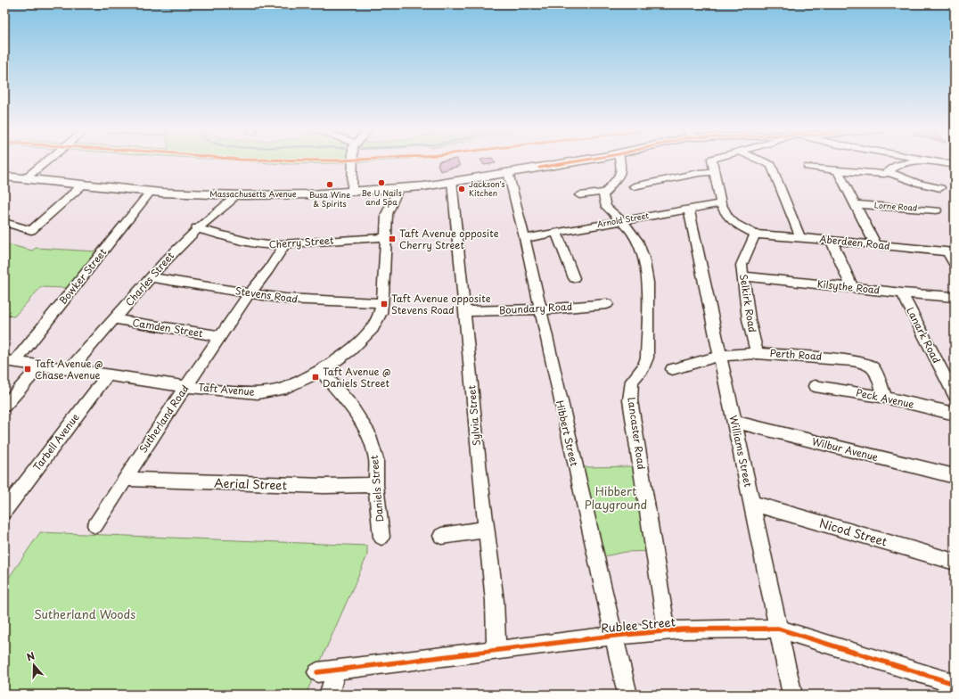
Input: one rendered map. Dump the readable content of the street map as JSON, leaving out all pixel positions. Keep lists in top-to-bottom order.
{
  "streets": {
    "main road": ["Massachusetts Avenue"],
    "street": [
      "Lorne Road",
      "Arnold Street",
      "Cherry Street",
      "Aberdeen Road",
      "Bowker Street",
      "Charles Street",
      "Kilsythe Road",
      "Stevens Road",
      "Selkirk Road",
      "Boundary Road",
      "Camden Street",
      "Lanark Road",
      "Perth Road",
      "Taft Avenue",
      "Peck Avenue",
      "Sylvia Street",
      "Sutherland Road",
      "Hibbert Street",
      "Lancaster Road",
      "Tarbell Avenue",
      "Wilbur Avenue",
      "Williams Street",
      "Aerial Street",
      "Daniels Street",
      "Nicod Street",
      "Rublee Street"
    ]
  },
  "crossings": [
    ["Massachusetts Avenue", "Bowker Street"],
    ["Massachusetts Avenue", "Charles Street"],
    ["Massachusetts Avenue", "Taft Avenue"],
    ["Massachusetts Avenue", "Sylvia Street"],
    ["Massachusetts Avenue", "Hibbert Street"],
    ["Arnold Street", "Hibbert Street"],
    ["Arnold Street", "Lancaster Road"],
    ["Arnold Street", "Williams Street"],
    ["Cherry Street", "Charles Street"],
    ["Cherry Street", "Taft Avenue"],
    ["Cherry Street", "Sutherland Road"],
    ["Aberdeen Road", "Selkirk Road"],
    ["Bowker Street", "Taft Avenue"],
    ["Charles Street", "Stevens Road"],
    ["Charles Street", "Camden Street"],
    ["Charles Street", "Taft Avenue"],
    ["Kilsythe Road", "Selkirk Road"],
    ["Kilsythe Road", "Lanark Road"],
    ["Stevens Road", "Taft Avenue"],
    ["Stevens Road", "Sutherland Road"],
    ["Selkirk Road", "Perth Road"],
    ["Boundary Road", "Sylvia Street"],
    ["Boundary Road", "Hibbert Street"],
    ["Camden Street", "Sutherland Road"],
    ["Perth Road", "Peck Avenue"],
    ["Perth Road", "Williams Street"],
    ["Taft Avenue", "Sutherland Road"],
    ["Taft Avenue", "Tarbell Avenue"],
    ["Taft Avenue", "Daniels Street"],
    ["Sylvia Street", "Rublee Street"],
    ["Sutherland Road", "Aerial Street"],
    ["Hibbert Street", "Rublee Street"],
    ["Lancaster Road", "Rublee Street"],
    ["Wilbur Avenue", "Williams Street"],
    ["Williams Street", "Nicod Street"],
    ["Williams Street", "Rublee Street"],
    ["Aerial Street", "Daniels Street"]
  ],
  "parks": ["Hibbert Playground", "Sutherland Woods"],
  "places": {
    "other": ["Be U Nails and Spa", "Busa Wine & Spirits", "Jackson's Kitchen"],
    "transit": [
      "Taft Avenue opposite Cherry Street",
      "Taft Avenue opposite Stevens Road",
      "Taft Avenue @ Chase Avenue",
      "Taft Avenue @ Daniels Street"
    ]
  },
  "north": "top"
}
